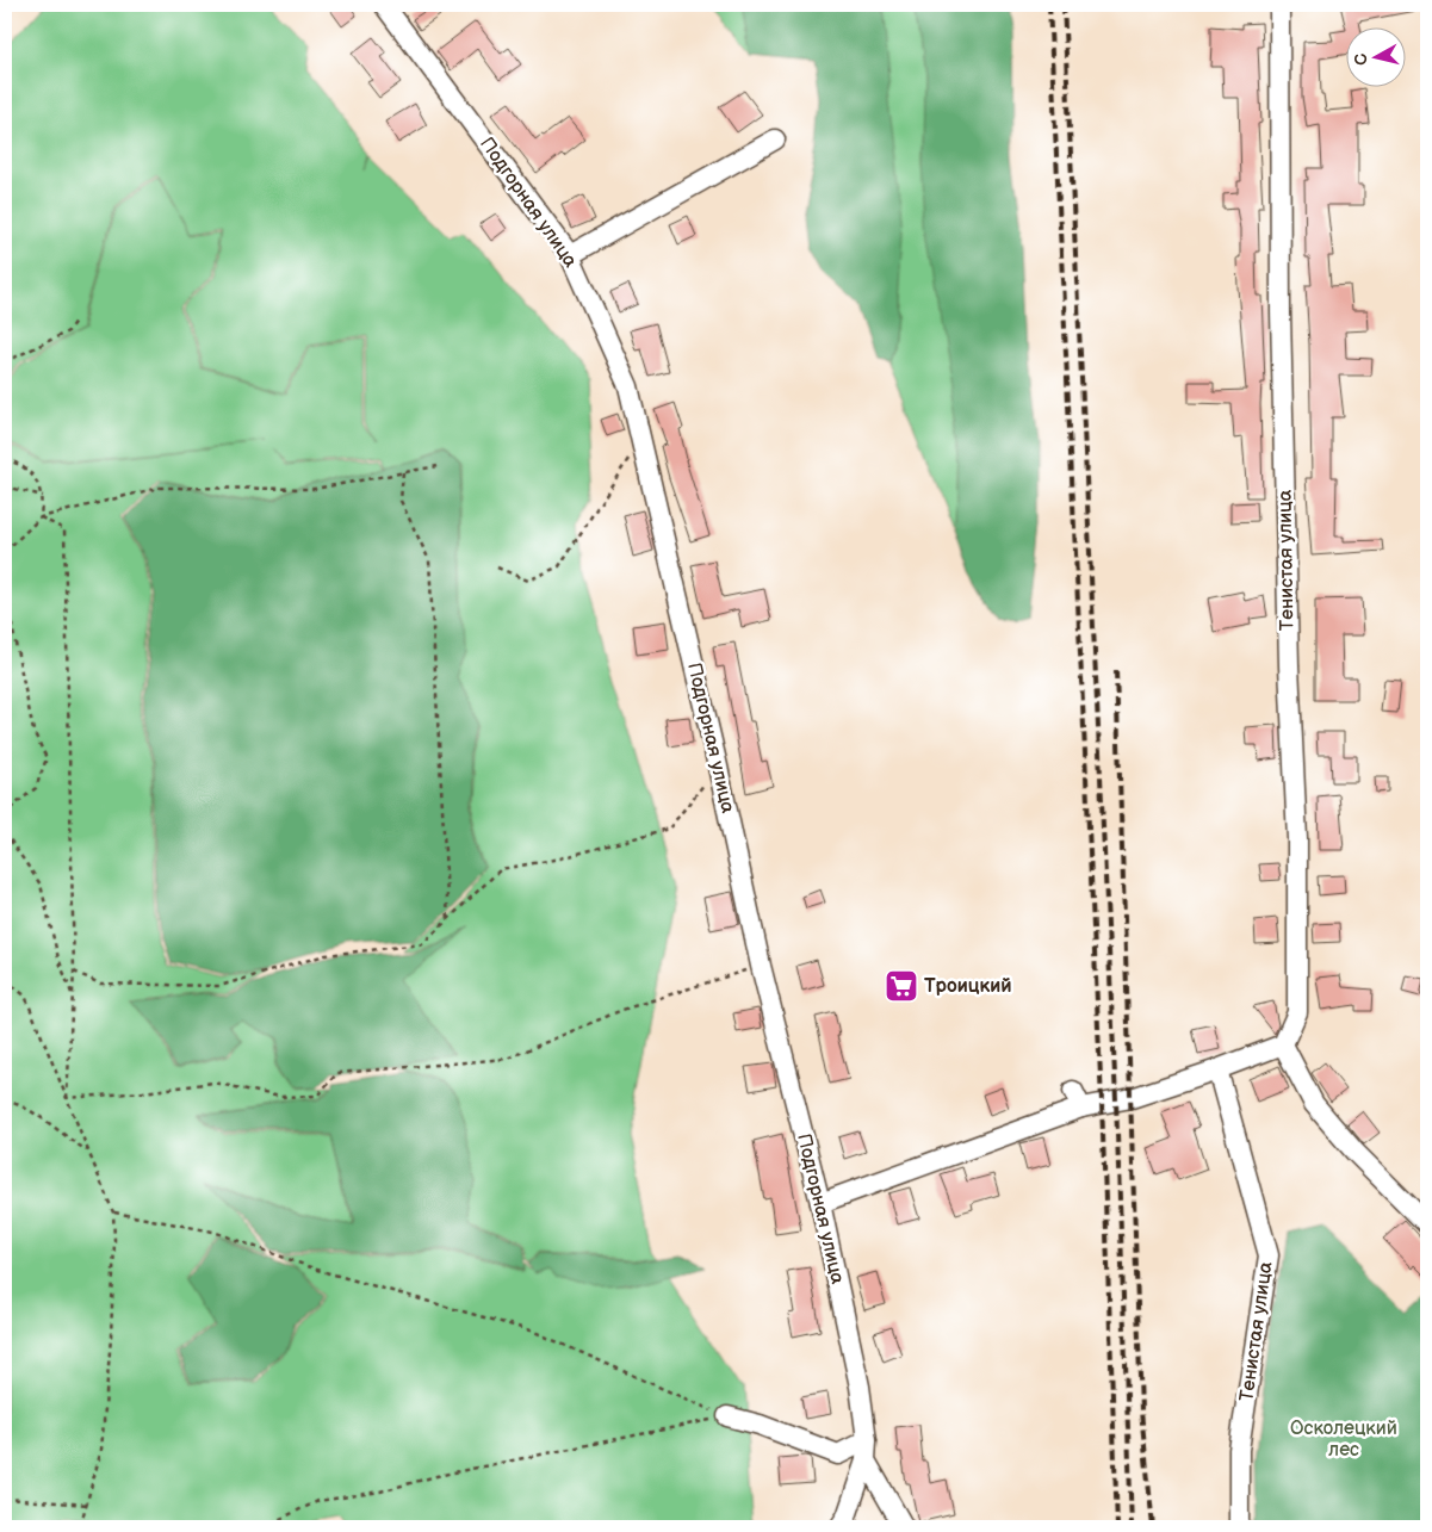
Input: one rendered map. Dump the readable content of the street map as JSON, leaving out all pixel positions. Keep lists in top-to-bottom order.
{
  "streets": {
    "street": ["Подгорная улица", "Тенистая улица"]
  },
  "parks": ["Осколецкий лес"],
  "places": {
    "supermarket": ["Троицкий"]
  },
  "north": "left"
}
